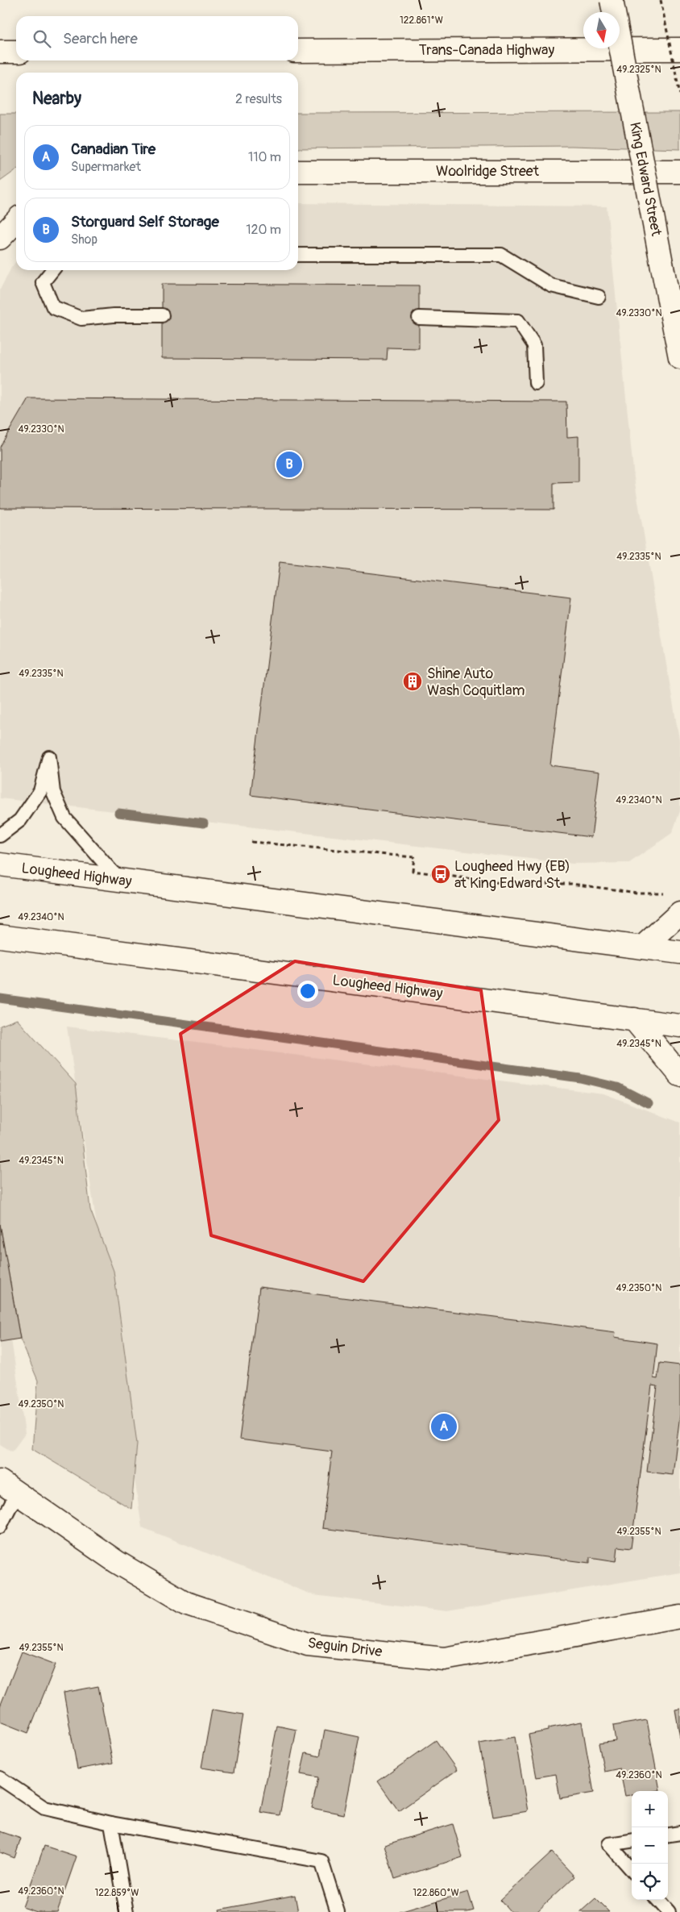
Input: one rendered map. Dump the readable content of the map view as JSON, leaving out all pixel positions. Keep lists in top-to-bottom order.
{
  "streets": {
    "main road": [
      "Trans-Canada Highway",
      "Woolridge Street",
      "King Edward Street",
      "Lougheed Highway",
      "Seguin Drive"
    ]
  },
  "places": {
    "building": ["Shine Auto Wash Coquitlam"],
    "bus stop": ["Lougheed Hwy (EB) at King Edward St"]
  },
  "north": "bottom",
  "page": {
    "search": "Search here",
    "heading": ["Nearby", "2 results"],
    "list": [
      {
        "mark": "A",
        "name": "Canadian Tire",
        "note": "Supermarket",
        "value": "110 m"
      },
      {
        "mark": "B",
        "name": "Storguard Self Storage",
        "note": "Shop",
        "value": "120 m"
      }
    ],
    "pins": ["B", "A"],
    "map_buttons": ["+", "−"]
  },
  "coordinates": [
    "122.861°W",
    "49.2325°N",
    "49.2330°N",
    "49.2335°N",
    "49.2340°N",
    "49.2345°N",
    "49.2350°N",
    "49.2355°N",
    "49.2360°N",
    "122.859°W",
    "122.860°W"
  ]
}
